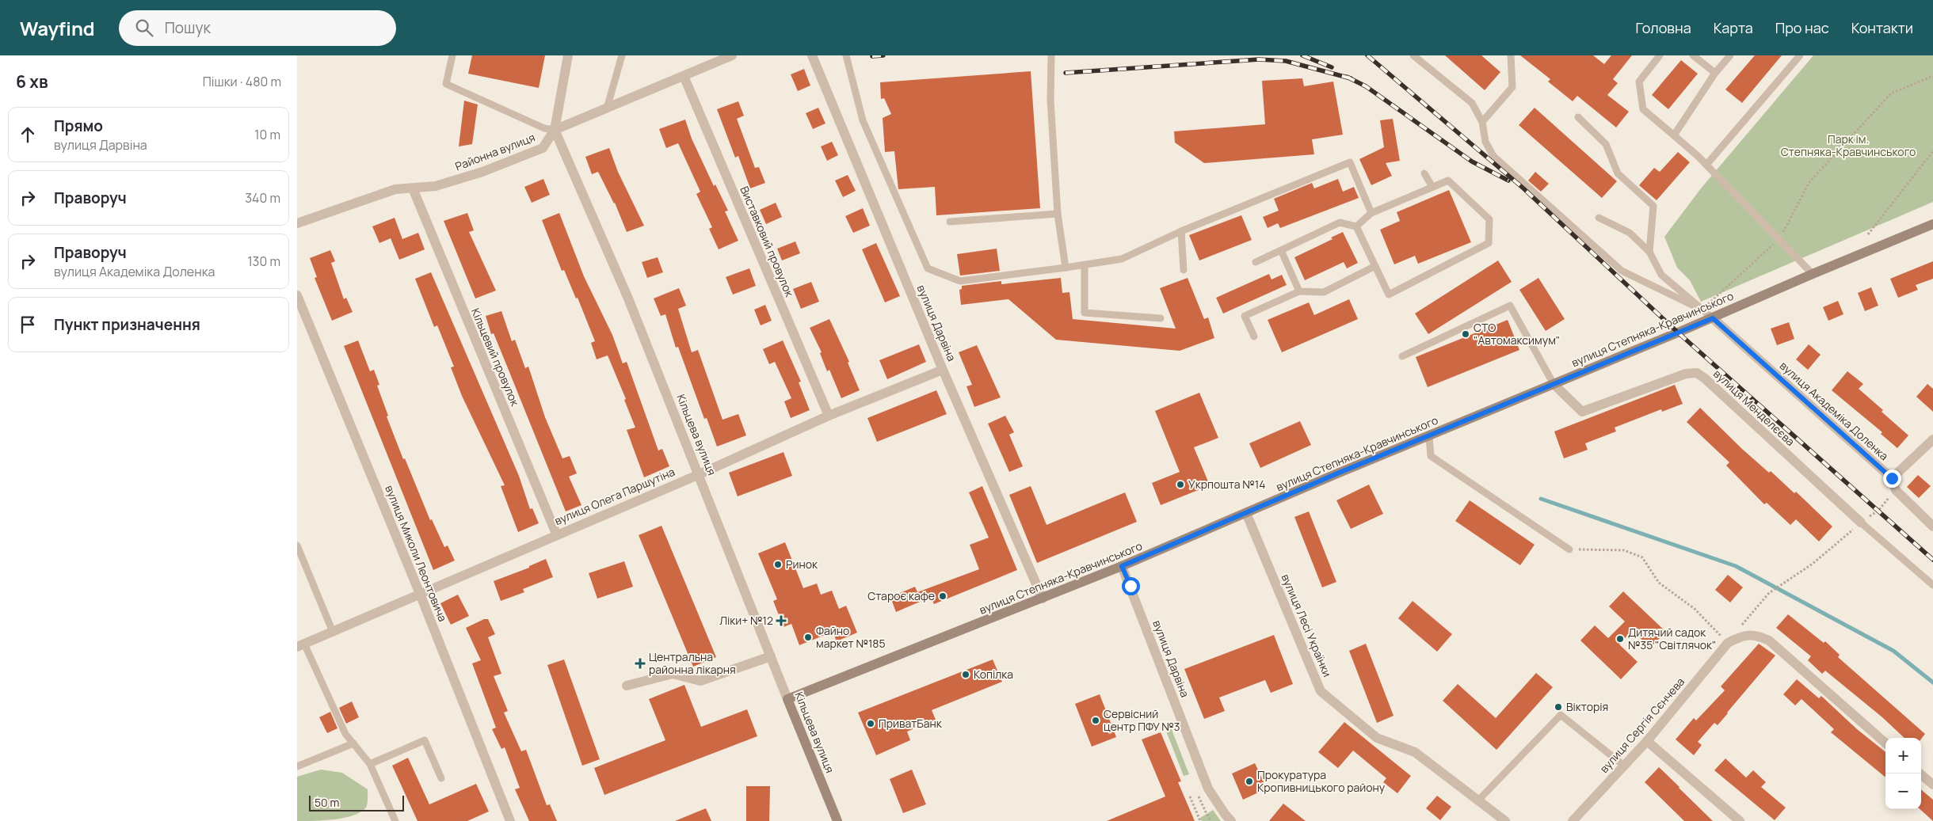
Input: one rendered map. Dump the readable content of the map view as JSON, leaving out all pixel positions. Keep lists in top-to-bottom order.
{
  "streets": {
    "main road": ["вулиця Степняка-Кравчинського", "Кільцева вулиця"],
    "street": [
      "Районна вулиця",
      "Виставковий провулок",
      "вулиця Дарвіна",
      "Кільцевий провулок",
      "вулиця Менделєєва",
      "вулиця Академіка Доленка",
      "вулиця Олега Паршутіна",
      "вулиця Миколи Леонтовича",
      "вулиця Лесі Українки",
      "вулиця Сергія Сєнчева"
    ]
  },
  "crossings": [
    ["Районна вулиця", "Кільцевий провулок"],
    ["Районна вулиця", "Кільцева вулиця"],
    ["Виставковий провулок", "вулиця Олега Паршутіна"],
    ["вулиця Дарвіна", "вулиця Степняка-Кравчинського"],
    ["вулиця Дарвіна", "вулиця Олега Паршутіна"],
    ["вулиця Степняка-Кравчинського", "вулиця Менделєєва"],
    ["вулиця Степняка-Кравчинського", "вулиця Академіка Доленка"],
    ["вулиця Степняка-Кравчинського", "Кільцева вулиця"],
    ["вулиця Степняка-Кравчинського", "вулиця Лесі Українки"],
    ["Кільцевий провулок", "вулиця Олега Паршутіна"],
    ["Кільцева вулиця", "вулиця Олега Паршутіна"],
    ["вулиця Олега Паршутіна", "вулиця Миколи Леонтовича"]
  ],
  "parks": ["Парк ім. Степняка-Кравчинського"],
  "places": {
    "other": [
      "СТО \"Автомаксимум\"",
      "Укрпошта №14",
      "Ринок",
      "Староє кафе",
      "Файно маркет №185",
      "Дитячий садок №35 \"Світлячок\"",
      "Копілка",
      "Вікторія",
      "Сервісний центр ПФУ №3",
      "ПриватБанк",
      "Прокуратура Кропивницького району"
    ],
    "health": ["Ліки+ №12", "Центральна районна лікарня"]
  },
  "scale_bar": "50 m",
  "page": {
    "header": "Wayfind",
    "search": "Пошук",
    "nav": [
      "Головна",
      "Карта",
      "Про нас",
      "Контакти"
    ],
    "heading": ["6 хв", "Пішки · 480 m"],
    "list": [
      ["Прямо", "вулиця Дарвіна", "10 m"],
      ["Праворуч", "340 m"],
      ["Праворуч", "вулиця Академіка Доленка", "130 m"],
      "Пункт призначення"
    ],
    "map_buttons": ["+", "−"],
    "scale": "50 m"
  }
}
